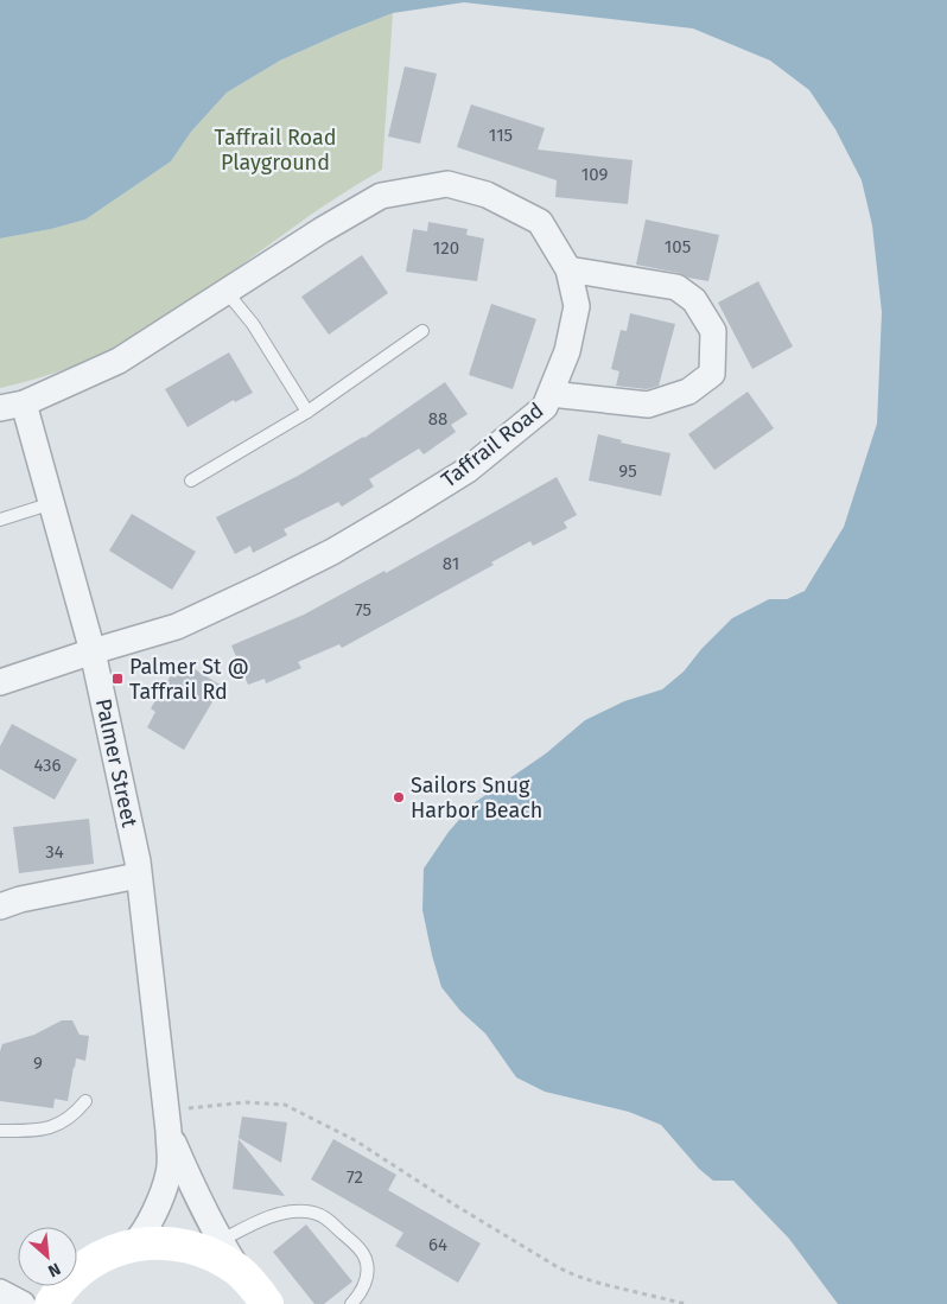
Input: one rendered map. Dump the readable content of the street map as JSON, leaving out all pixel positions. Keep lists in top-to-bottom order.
{
  "streets": {
    "street": ["Taffrail Road", "Palmer Street"]
  },
  "crossings": [
    ["Taffrail Road", "Palmer Street"]
  ],
  "parks": ["Taffrail Road Playground"],
  "places": {
    "transit": ["Palmer St @ Taffrail Rd"],
    "other": ["Sailors Snug Harbor Beach"]
  },
  "house_numbers": [
    "115",
    "109",
    "105",
    "120",
    "88",
    "95",
    "81",
    "75",
    "436",
    "34",
    "9",
    "72",
    "64"
  ],
  "north": "bottom right"
}
